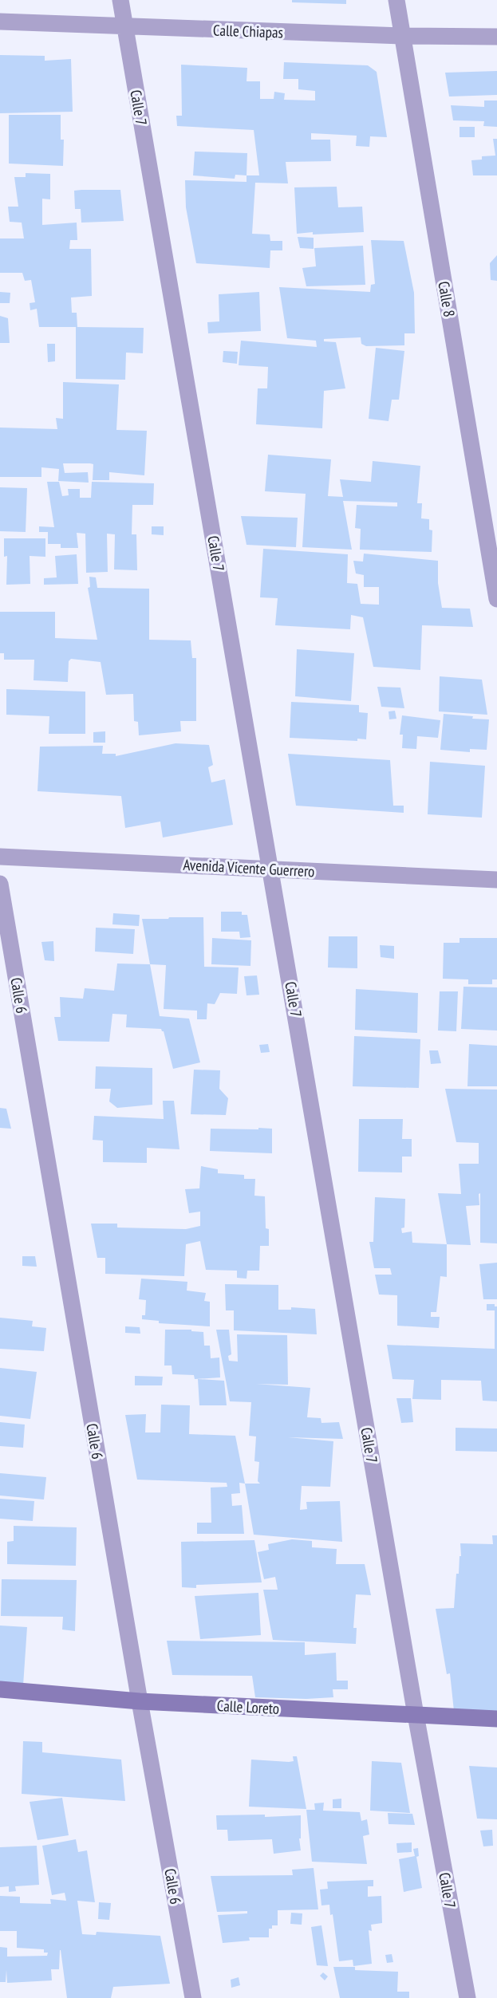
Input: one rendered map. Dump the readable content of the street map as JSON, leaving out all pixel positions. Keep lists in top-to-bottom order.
{
  "streets": {
    "street": [
      "Calle Chiapas",
      "Calle 7",
      "Calle 8",
      "Avenida Vicente Guerrero",
      "Calle 6",
      "Calle Loreto"
    ]
  },
  "crossings": [
    ["Calle Chiapas", "Calle 7"],
    ["Calle Chiapas", "Calle 8"],
    ["Calle 7", "Avenida Vicente Guerrero"],
    ["Calle 7", "Calle Loreto"],
    ["Calle 6", "Calle Loreto"]
  ]
}
